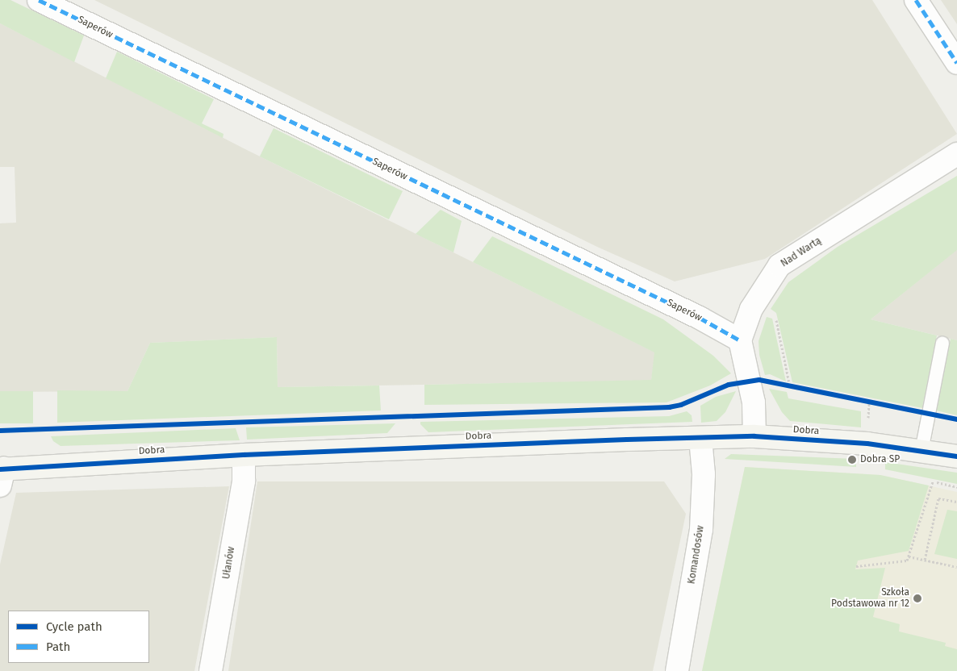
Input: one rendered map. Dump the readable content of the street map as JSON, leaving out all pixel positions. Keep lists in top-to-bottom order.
{
  "streets": {
    "street": [
      "Saperów",
      "Nad Wartą",
      "Dobra",
      "Komandosów",
      "Ułanów"
    ]
  },
  "crossings": [
    ["Saperów", "Nad Wartą"],
    ["Nad Wartą", "Dobra"],
    ["Dobra", "Komandosów"],
    ["Dobra", "Ułanów"]
  ],
  "places": ["Dobra SP", "Szkoła Podstawowa nr 12"],
  "legend": ["Cycle path", "Path"]
}
